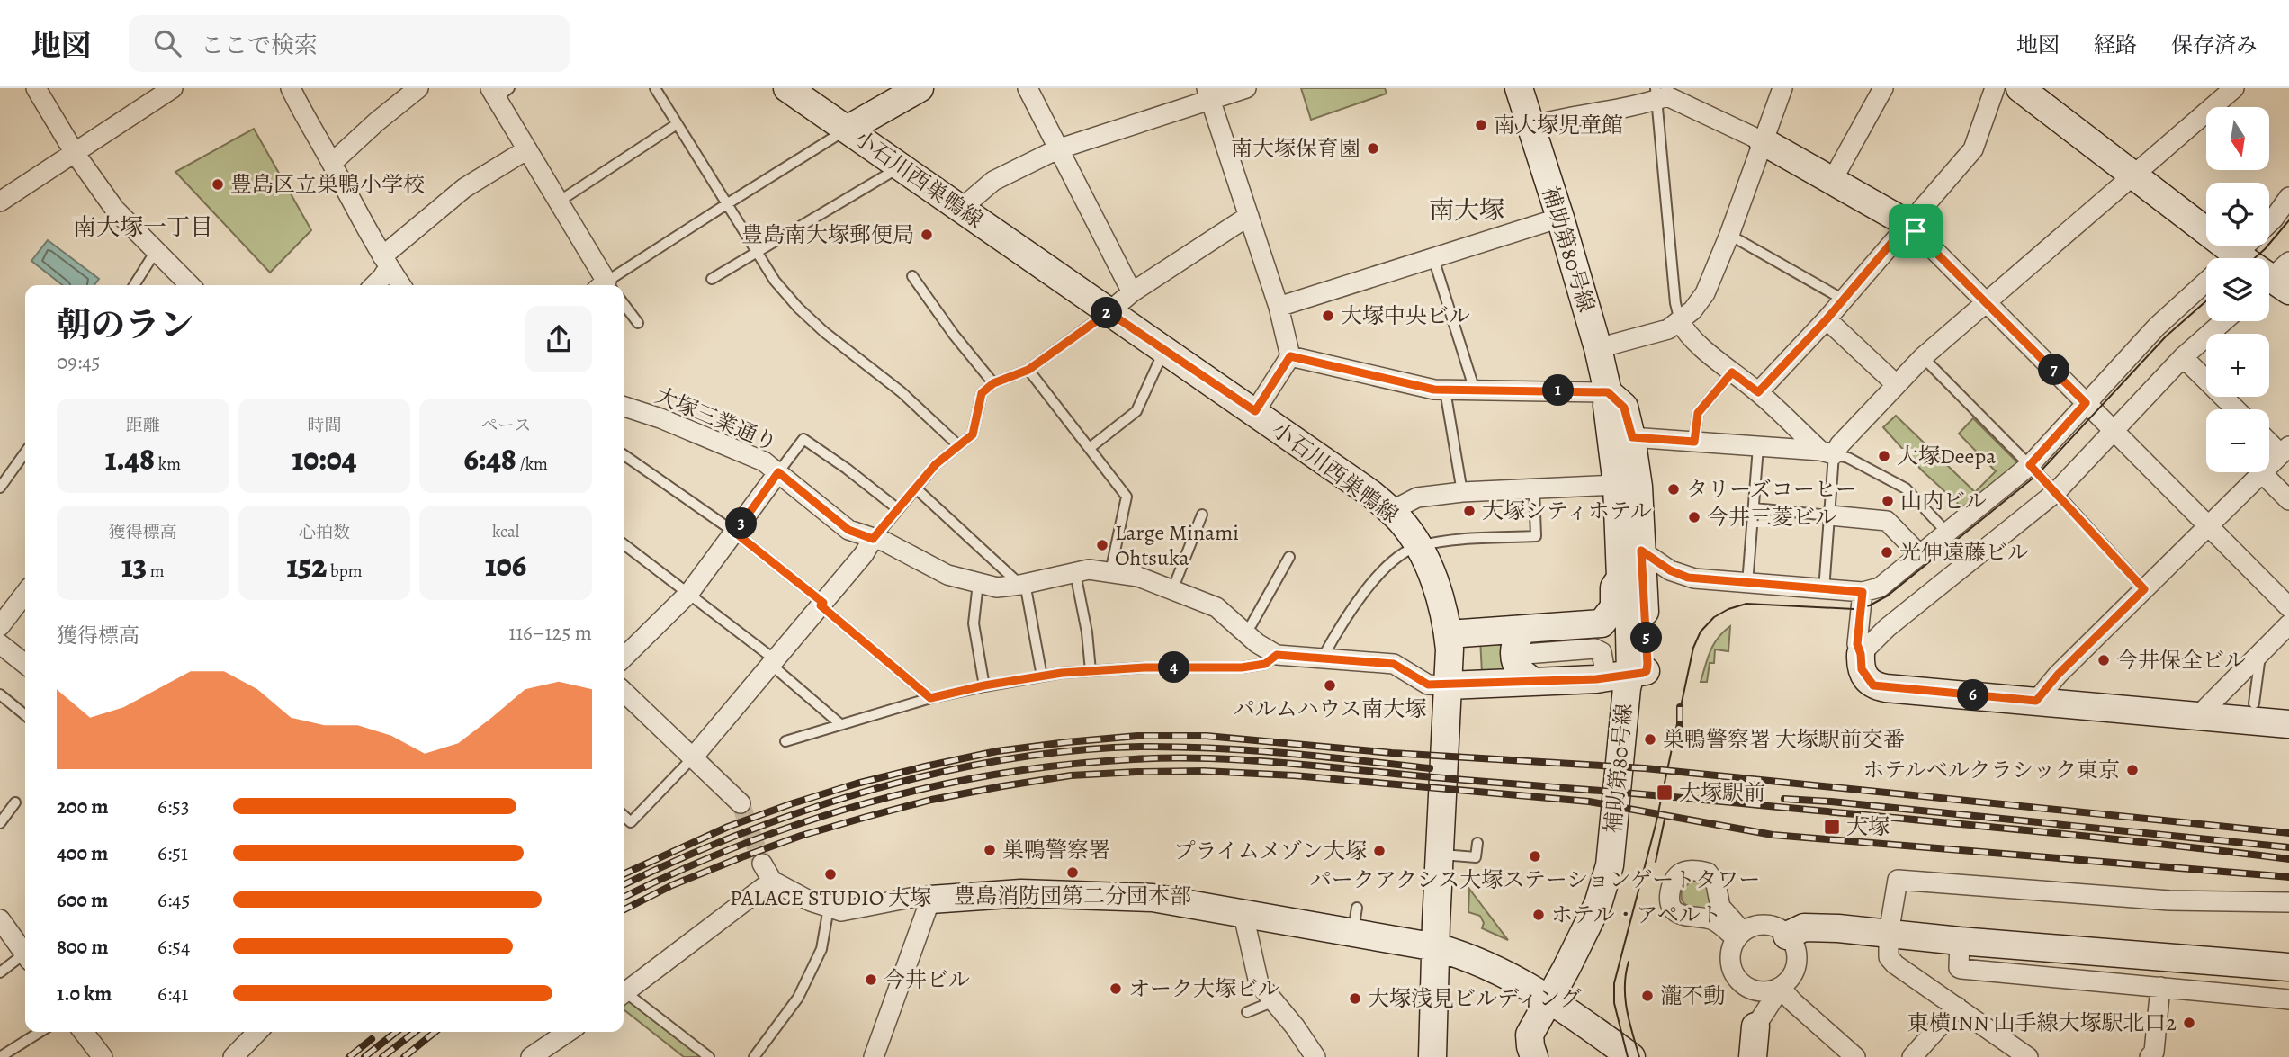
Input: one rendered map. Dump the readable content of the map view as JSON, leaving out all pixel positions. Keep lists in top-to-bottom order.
{
  "streets": {
    "street": ["小石川西巣鴨線", "補助第80号線", "大塚三業通り"]
  },
  "districts": ["南大塚", "南大塚一丁目"],
  "places": {
    "other": [
      "南大塚児童館",
      "南大塚保育園",
      "豊島区立巣鴨小学校",
      "豊島南大塚郵便局",
      "大塚中央ビル",
      "大塚Deepa",
      "タリーズコーヒー",
      "山内ビル",
      "大塚シティホテル",
      "今井三菱ビル",
      "Large Minami Ohtsuka",
      "光伸遠藤ビル",
      "今井保全ビル",
      "パルムハウス南大塚",
      "巣鴨警察署 大塚駅前交番",
      "ホテルベルクラシック東京",
      "巣鴨警察署",
      "プライムメゾン大塚",
      "パークアクシス大塚ステーションゲートタワー",
      "豊島消防団第二分団本部",
      "PALACE STUDIO 大塚",
      "ホテル・アペルト",
      "今井ビル",
      "オーク大塚ビル",
      "瀧不動",
      "大塚浅見ビルディング",
      "東横INN 山手線大塚駅北口2"
    ],
    "transit": ["大塚駅前", "大塚"]
  },
  "north": "bottom",
  "page": {
    "header": "地図",
    "search": "ここで検索",
    "nav": ["地図", "経路", "保存済み"],
    "map_buttons": ["+", "−"],
    "heading": ["朝のラン", "09:45"],
    "pins": [
      "2",
      "7",
      "1",
      "3",
      "5",
      "4",
      "6"
    ],
    "stats": [
      ["距離", "1.48 km"],
      ["時間", "10:04"],
      ["ペース", "6:48 /km"],
      ["獲得標高", "13 m"],
      ["心拍数", "152 bpm"],
      ["kcal", "106"]
    ],
    "chart": ["獲得標高", "116–125 m"],
    "list": [
      {
        "name": "200 m",
        "note": "6:53"
      },
      {
        "name": "400 m",
        "note": "6:51"
      },
      {
        "name": "600 m",
        "note": "6:45"
      },
      {
        "name": "800 m",
        "note": "6:54"
      },
      {
        "name": "1.0 km",
        "note": "6:41"
      }
    ]
  }
}
